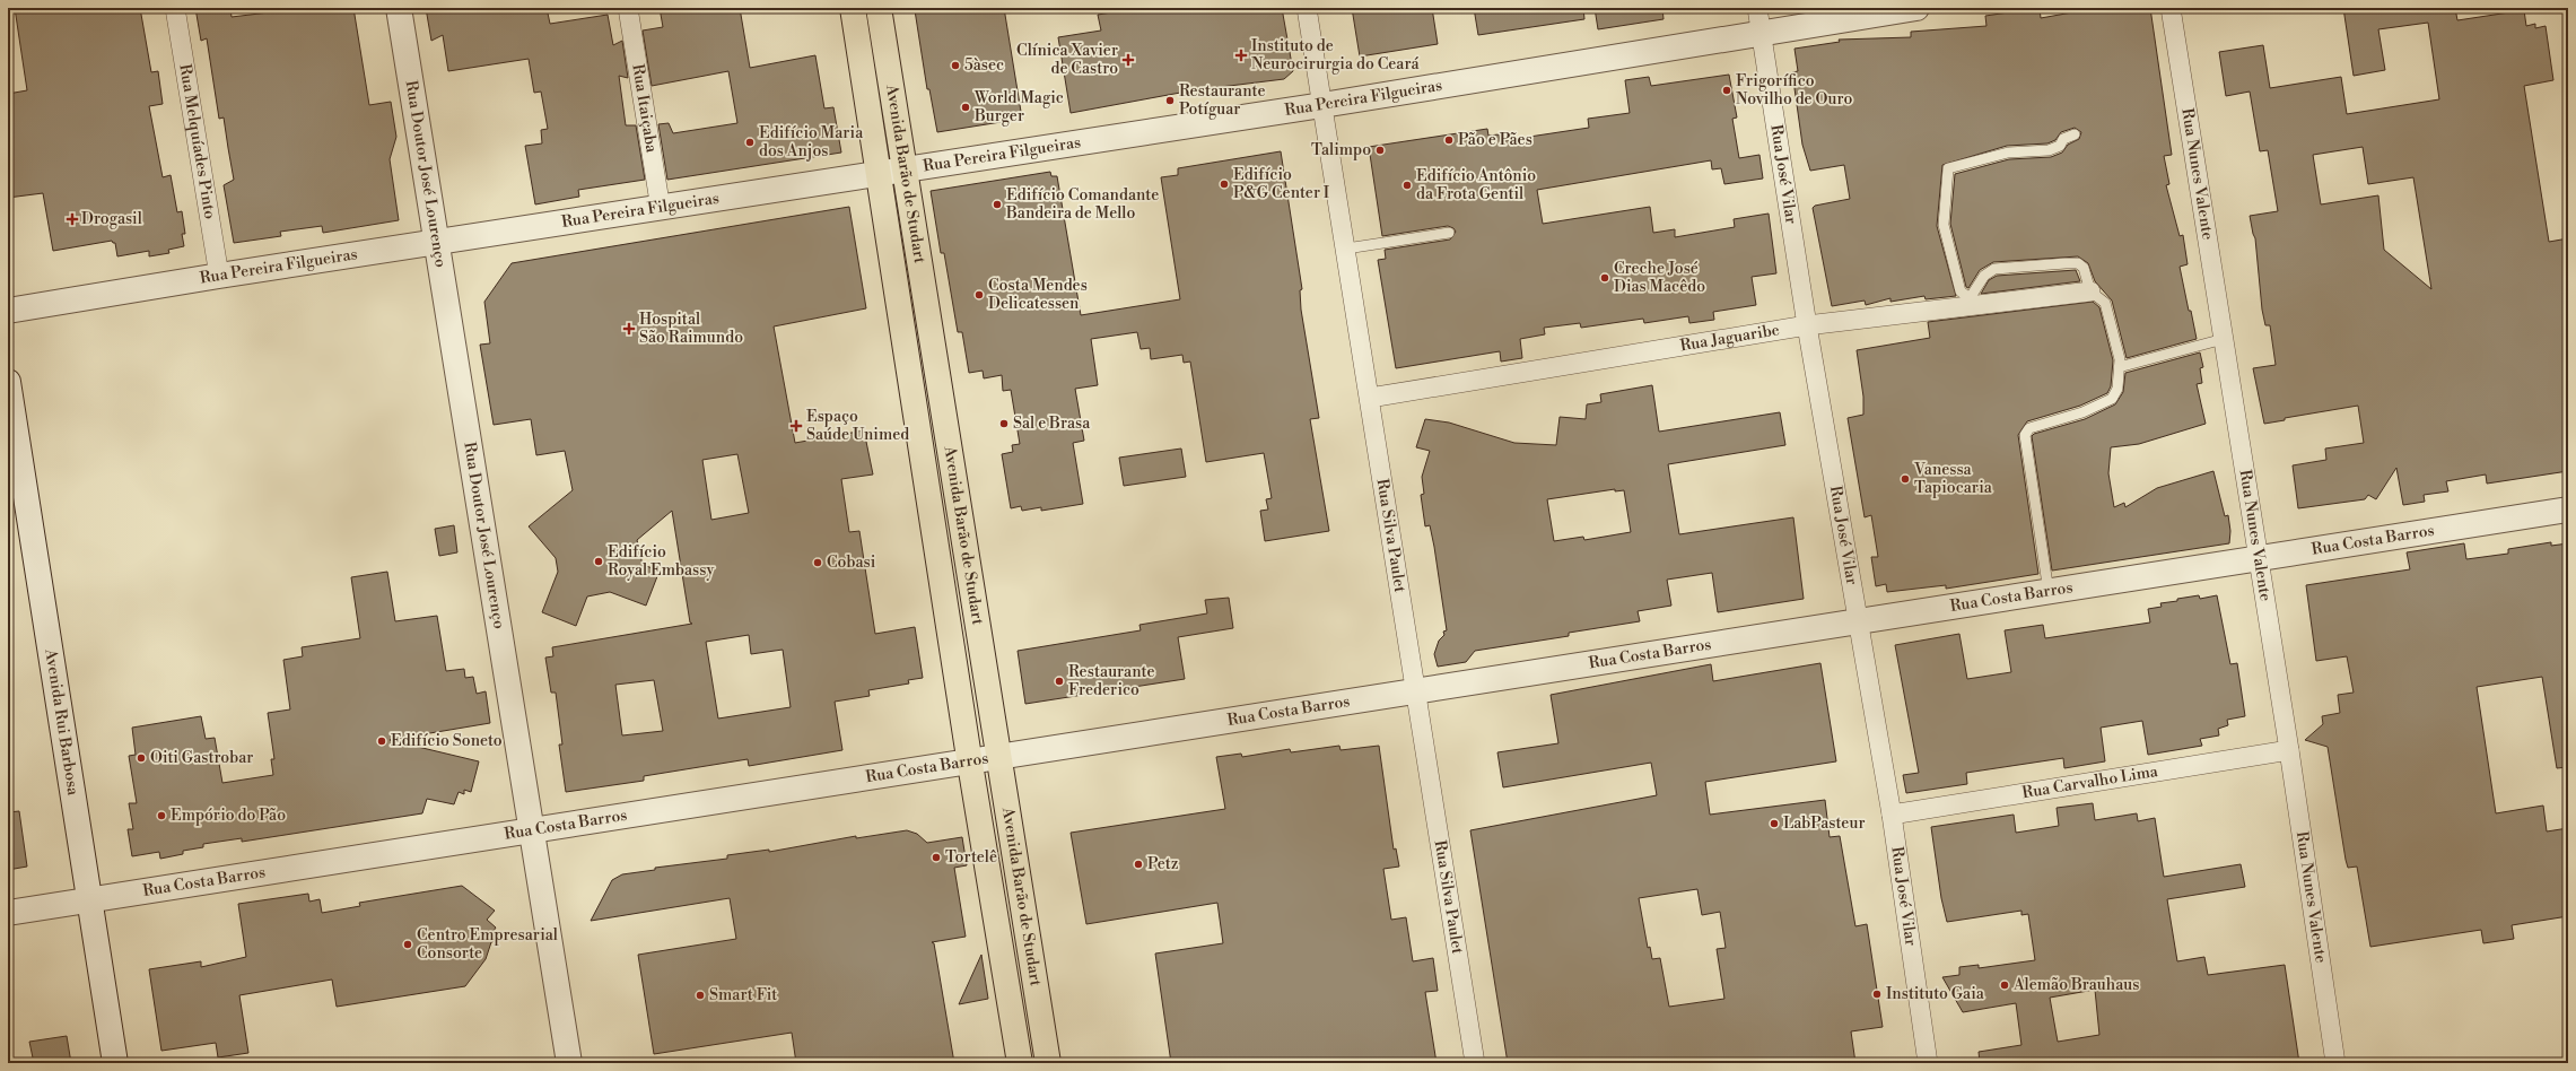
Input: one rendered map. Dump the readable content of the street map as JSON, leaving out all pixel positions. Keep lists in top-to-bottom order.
{
  "streets": {
    "main road": ["Avenida Barão de Studart"],
    "street": [
      "Rua Pereira Filgueiras",
      "Rua Itaiçaba",
      "Rua Melquíades Pinto",
      "Rua Doutor José Lourenço",
      "Rua José Vilar",
      "Rua Nunes Valente",
      "Rua Jaguaribe",
      "Rua Silva Paulet",
      "Rua Costa Barros",
      "Avenida Rui Barbosa",
      "Rua Carvalho Lima"
    ]
  },
  "crossings": [
    ["Rua Pereira Filgueiras", "Rua Itaiçaba"],
    ["Rua Pereira Filgueiras", "Rua Melquíades Pinto"],
    ["Rua Pereira Filgueiras", "Rua Doutor José Lourenço"],
    ["Rua Pereira Filgueiras", "Avenida Barão de Studart"],
    ["Rua Pereira Filgueiras", "Rua José Vilar"],
    ["Rua Pereira Filgueiras", "Rua Silva Paulet"],
    ["Rua Doutor José Lourenço", "Rua Costa Barros"],
    ["Avenida Barão de Studart", "Rua Costa Barros"],
    ["Rua José Vilar", "Rua Jaguaribe"],
    ["Rua José Vilar", "Rua Costa Barros"],
    ["Rua José Vilar", "Rua Carvalho Lima"],
    ["Rua Nunes Valente", "Rua Costa Barros"],
    ["Rua Nunes Valente", "Rua Carvalho Lima"],
    ["Rua Jaguaribe", "Rua Silva Paulet"],
    ["Rua Silva Paulet", "Rua Costa Barros"],
    ["Rua Costa Barros", "Avenida Rui Barbosa"]
  ],
  "places": {
    "health": [
      "Instituto de Neurocirurgia do Ceará",
      "Clínica Xavier de Castro",
      "Drogasil",
      "Hospital São Raimundo",
      "Espaço Saúde Unimed"
    ],
    "other": [
      "5àsec",
      "Frigorífico Novilho de Ouro",
      "Restaurante Potíguar",
      "World Magic Burger",
      "Pão e Pães",
      "Edifício Maria dos Anjos",
      "Talimpo",
      "Edifício P&G Center I",
      "Edifício Antônio da Frota Gentil",
      "Edifício Comandante Bandeira de Mello",
      "Creche José Dias Macêdo",
      "Costa Mendes Delicatessen",
      "Sal e Brasa",
      "Vanessa Tapiocaria",
      "Edifício Royal Embassy",
      "Cobasi",
      "Restaurante Frederico",
      "Edifício Soneto",
      "Oiti Gastrobar",
      "Empório do Pão",
      "LabPasteur",
      "Tortelê",
      "Petz",
      "Centro Empresarial Consorte",
      "Alemão Brauhaus",
      "Instituto Gaia",
      "Smart Fit"
    ]
  }
}
